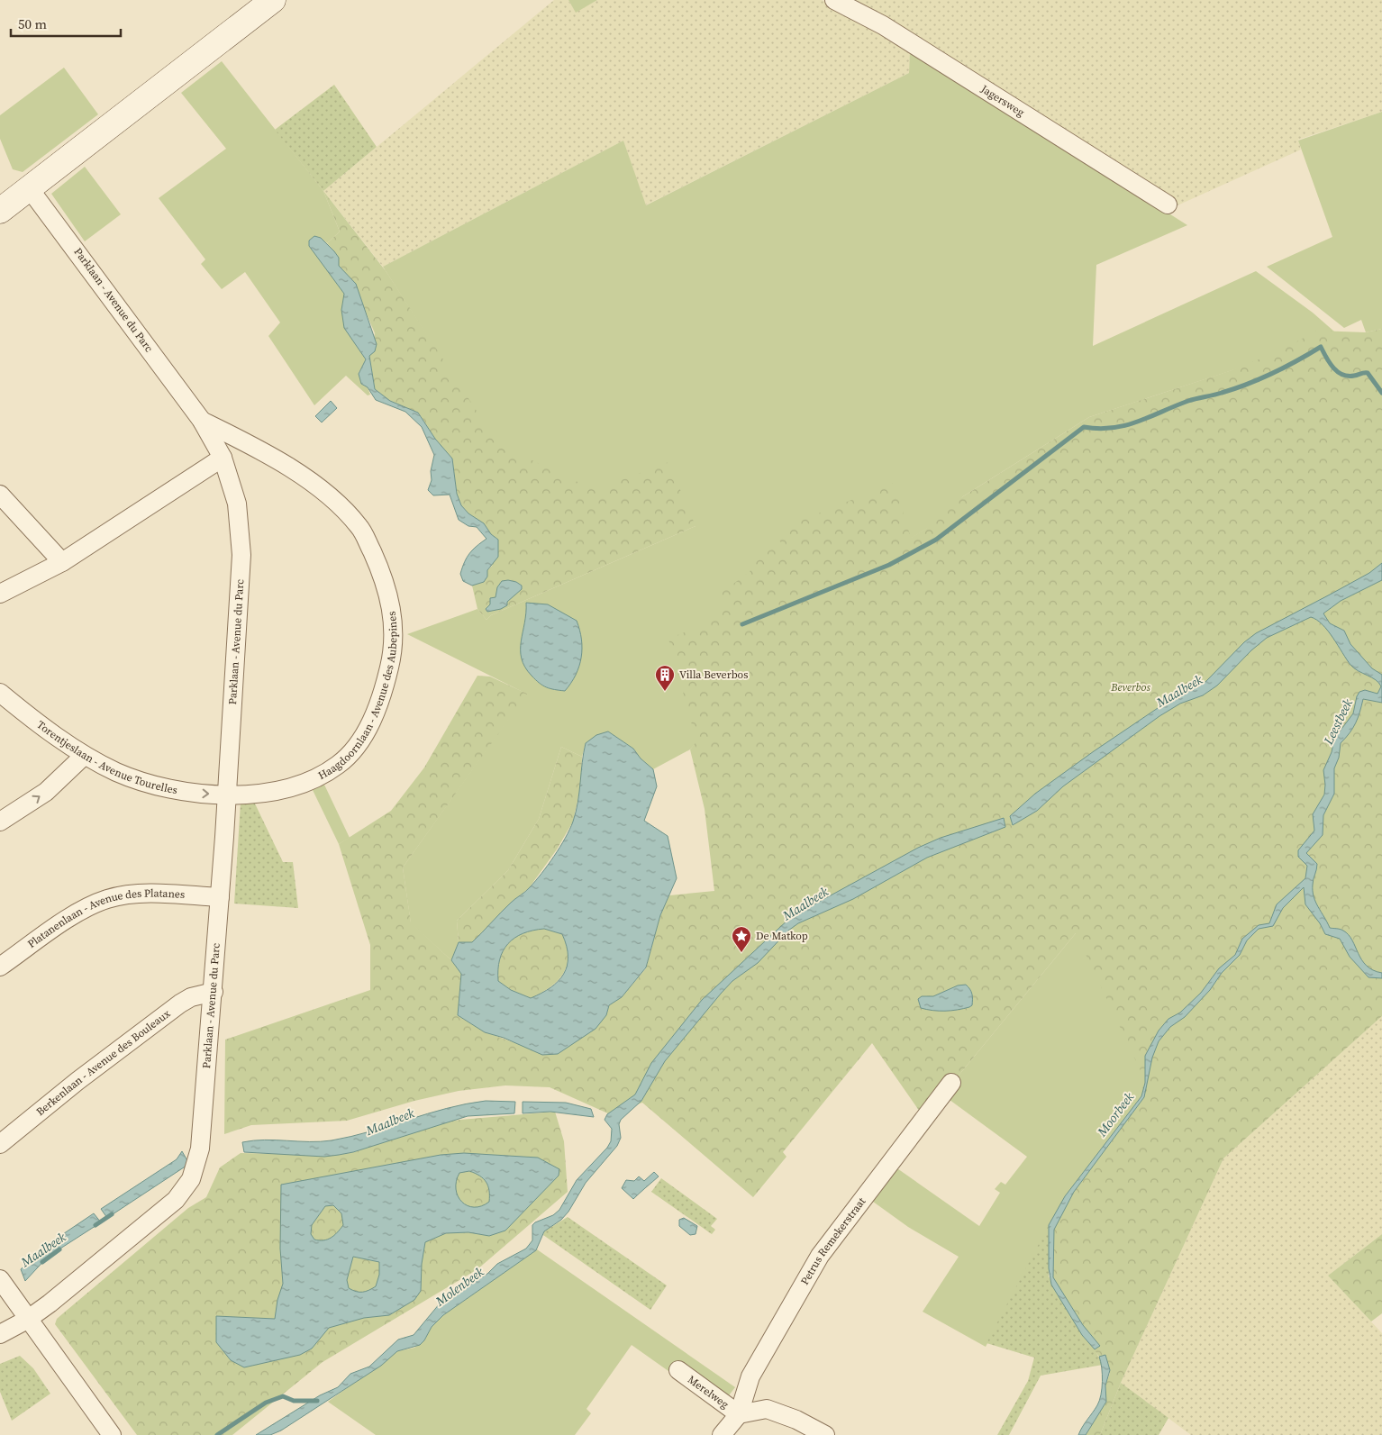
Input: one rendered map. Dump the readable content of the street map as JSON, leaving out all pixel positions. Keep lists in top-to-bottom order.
{
  "streets": {
    "street": [
      "Jagersweg",
      "Parklaan - Avenue du Parc",
      "Haagdoornlaan - Avenue des Aubepines",
      "Torentjeslaan - Avenue Tourelles",
      "Platanenlaan - Avenue des Platanes",
      "Berkenlaan - Avenue des Bouleaux",
      "Petrus Remekerstraat",
      "Merelweg"
    ]
  },
  "crossings": [
    ["Parklaan - Avenue du Parc", "Haagdoornlaan - Avenue des Aubepines"],
    ["Parklaan - Avenue du Parc", "Torentjeslaan - Avenue Tourelles"],
    ["Parklaan - Avenue du Parc", "Platanenlaan - Avenue des Platanes"],
    ["Parklaan - Avenue du Parc", "Berkenlaan - Avenue des Bouleaux"],
    ["Haagdoornlaan - Avenue des Aubepines", "Torentjeslaan - Avenue Tourelles"],
    ["Petrus Remekerstraat", "Merelweg"]
  ],
  "one_way": ["Torentjeslaan - Avenue Tourelles"],
  "water": [
    "Maalbeek",
    "Leestbeek",
    "Moorbeek",
    "Molenbeek"
  ],
  "parks": ["Beverbos"],
  "places": {
    "building": ["Villa Beverbos"],
    "place": ["De Matkop"]
  },
  "scale_bar": "50 m"
}
